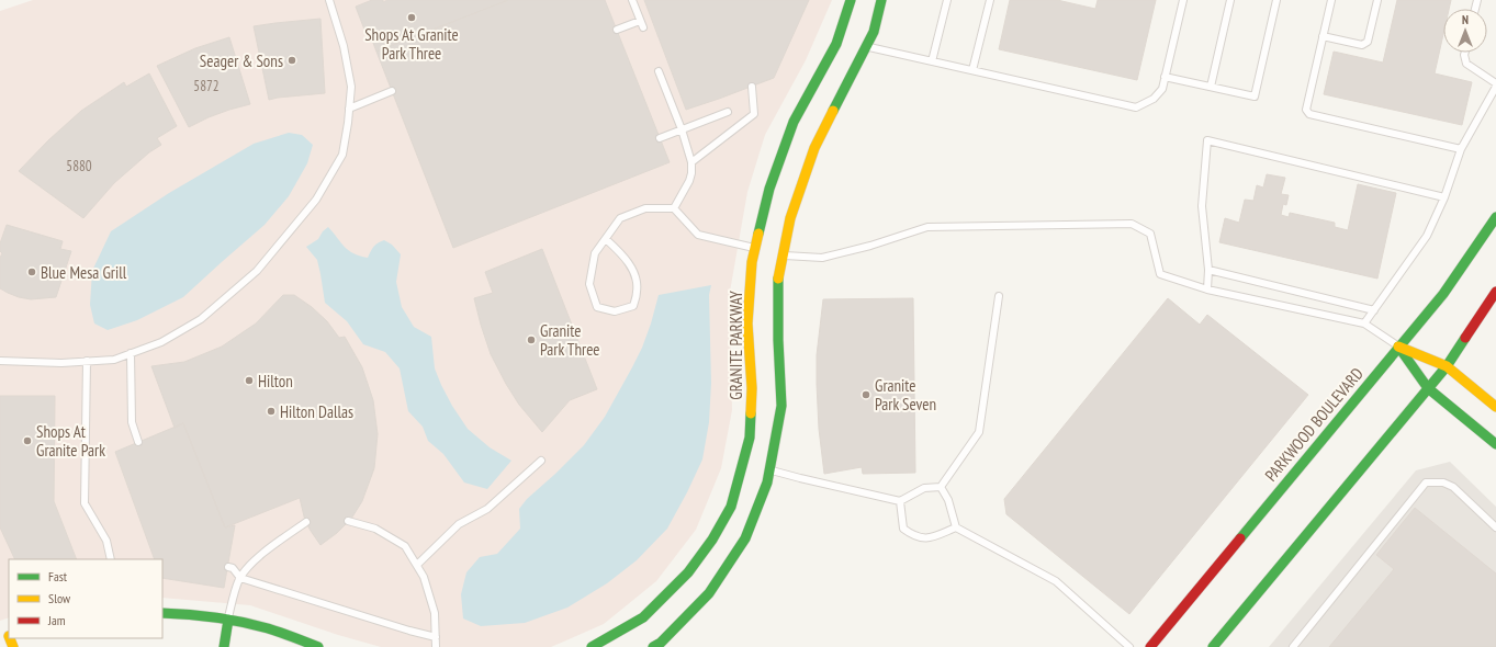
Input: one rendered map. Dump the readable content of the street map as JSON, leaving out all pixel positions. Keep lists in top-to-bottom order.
{
  "streets": {
    "street": ["GRANITE PARKWAY", "PARKWOOD BOULEVARD"]
  },
  "places": [
    "Shops At Granite Park Three",
    "Seager & Sons",
    "Blue Mesa Grill",
    "Granite Park Three",
    "Hilton",
    "Granite Park Seven",
    "Hilton Dallas",
    "Shops At Granite Park"
  ],
  "house_numbers": ["5872", "5880"],
  "legend": ["Fast", "Slow", "Jam"],
  "north": "top"
}
